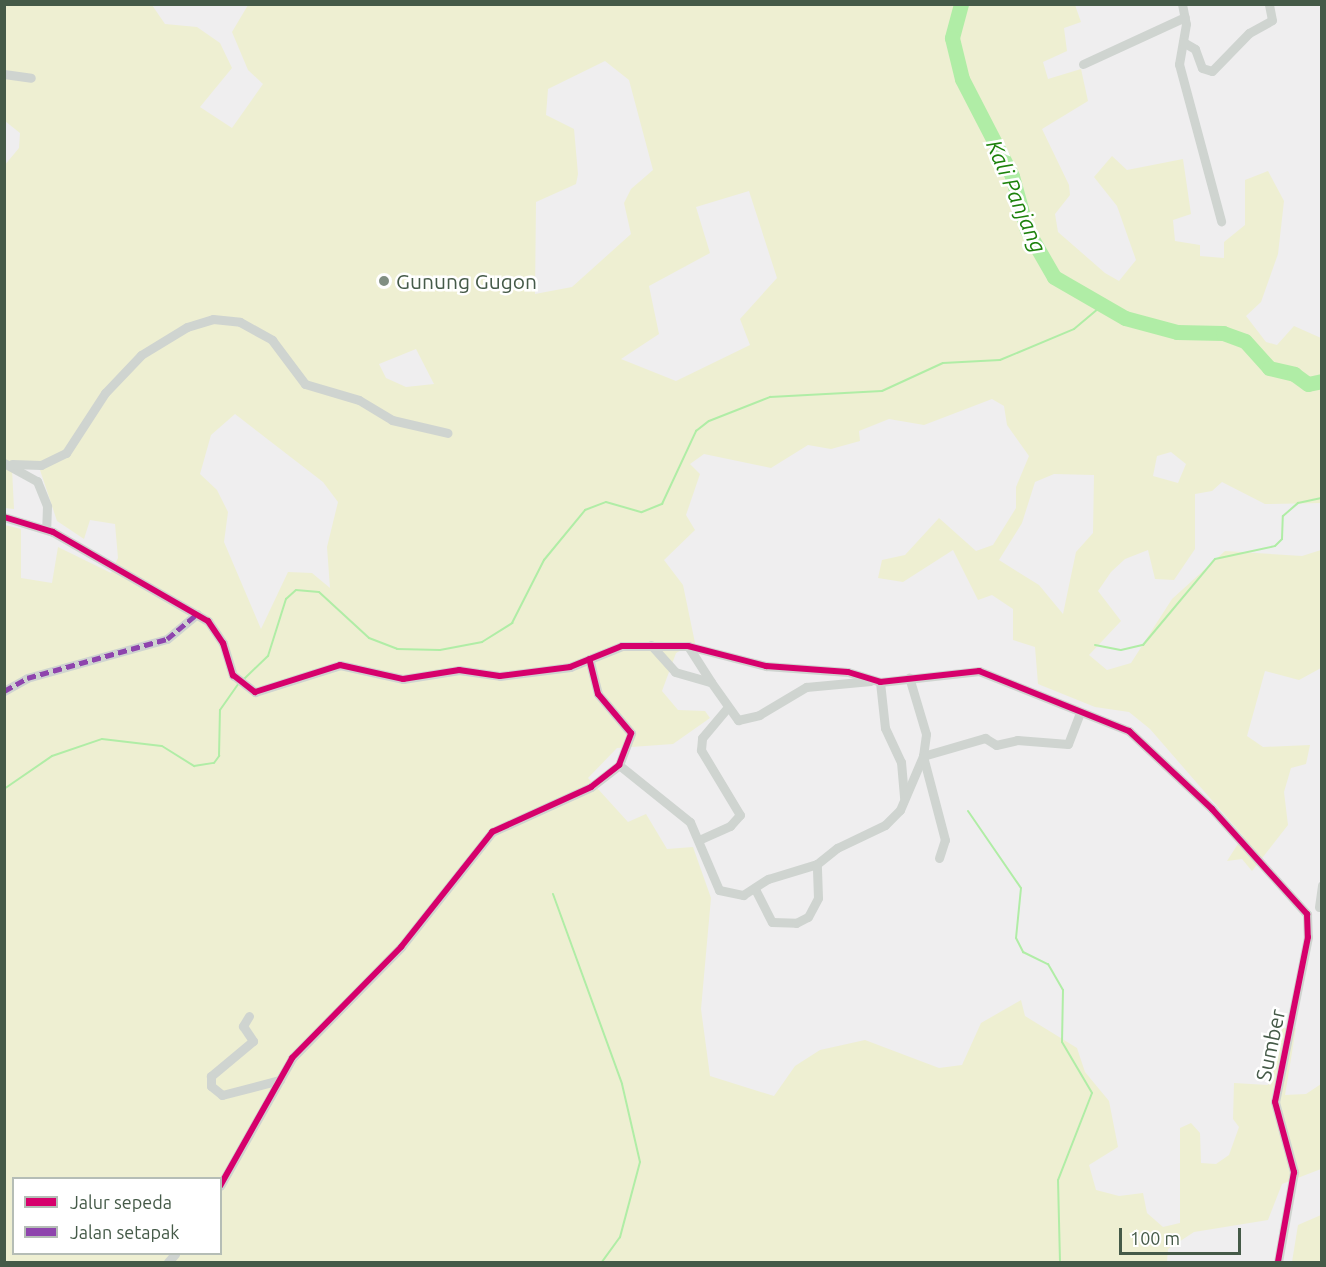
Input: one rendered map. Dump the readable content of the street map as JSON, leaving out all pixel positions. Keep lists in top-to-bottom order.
{
  "streets": {
    "street": ["Sumber"]
  },
  "water": ["Kali Panjang"],
  "places": ["Gunung Gugon"],
  "legend": ["Jalur sepeda", "Jalan setapak"],
  "scale_bar": "100 m"
}
